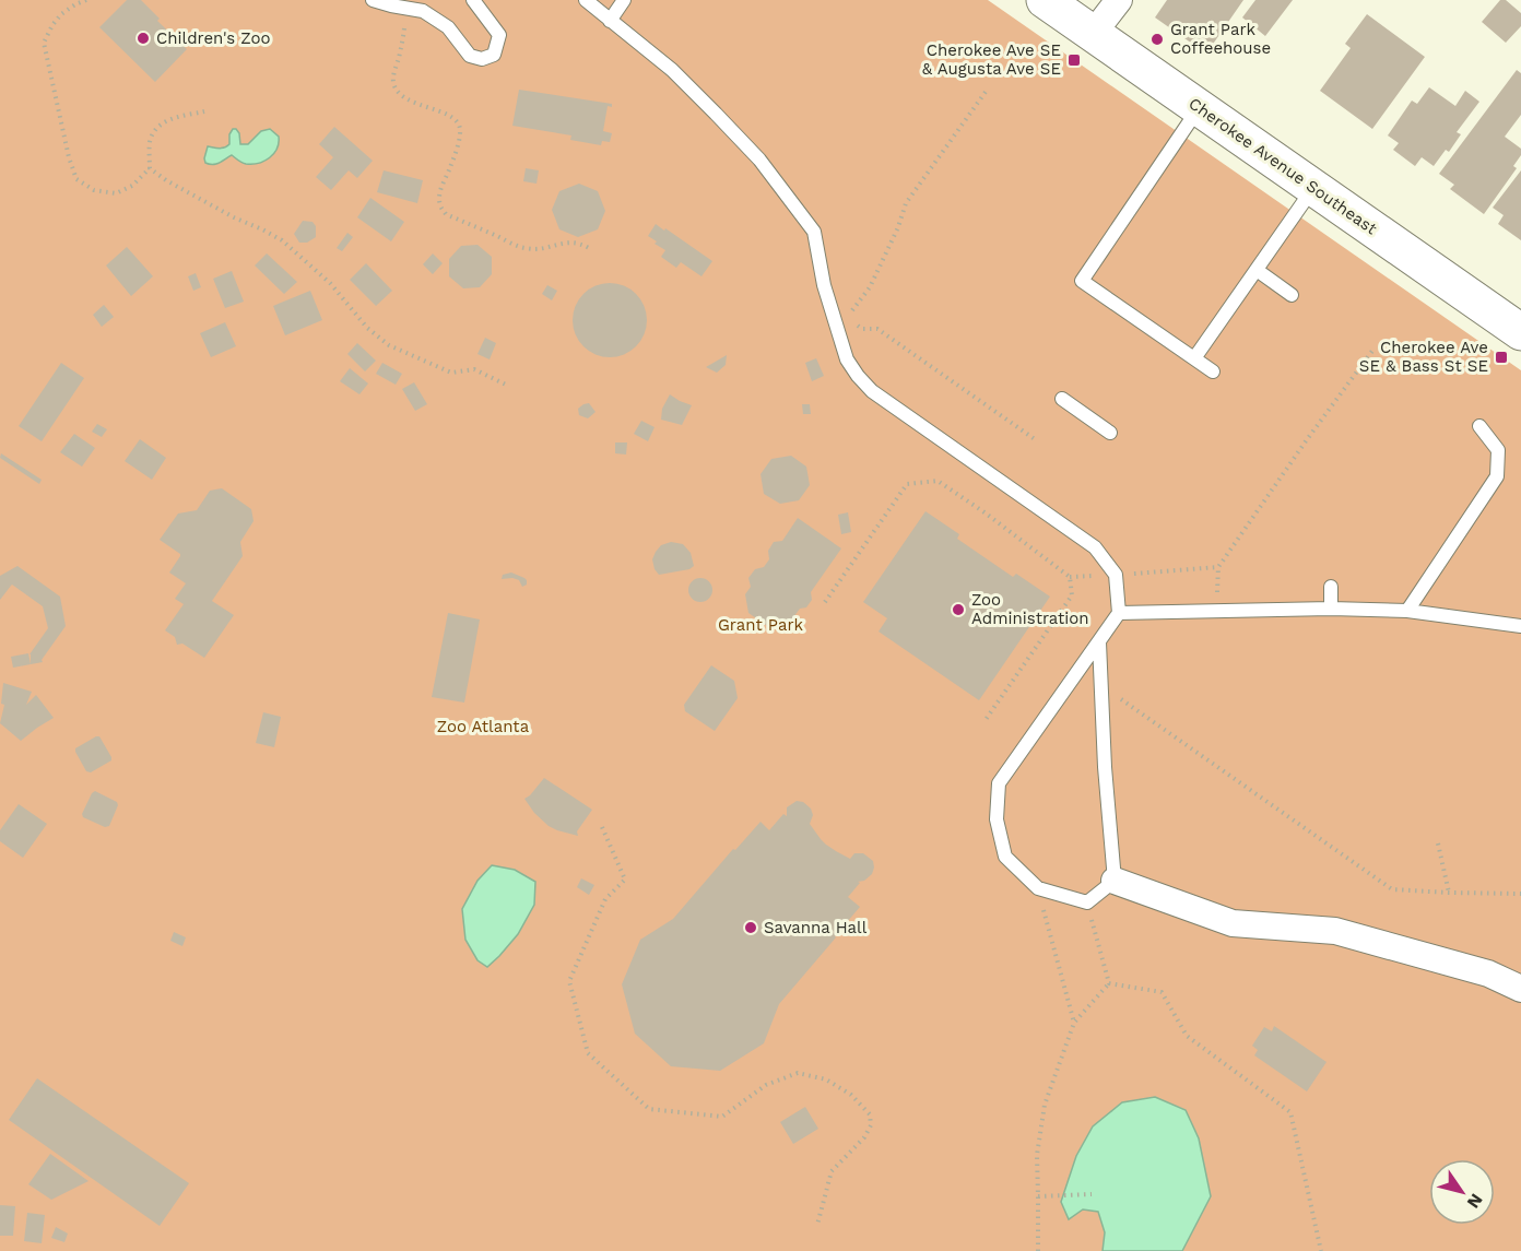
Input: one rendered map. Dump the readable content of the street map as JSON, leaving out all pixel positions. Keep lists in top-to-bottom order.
{
  "streets": {
    "street": ["Cherokee Avenue Southeast"]
  },
  "parks": ["Grant Park", "Zoo Atlanta"],
  "places": {
    "other": [
      "Children's Zoo",
      "Grant Park Coffeehouse",
      "Zoo Administration",
      "Savanna Hall"
    ],
    "transit": ["Cherokee Ave SE & Augusta Ave SE", "Cherokee Ave SE & Bass St SE"]
  },
  "north": "bottom right"
}
